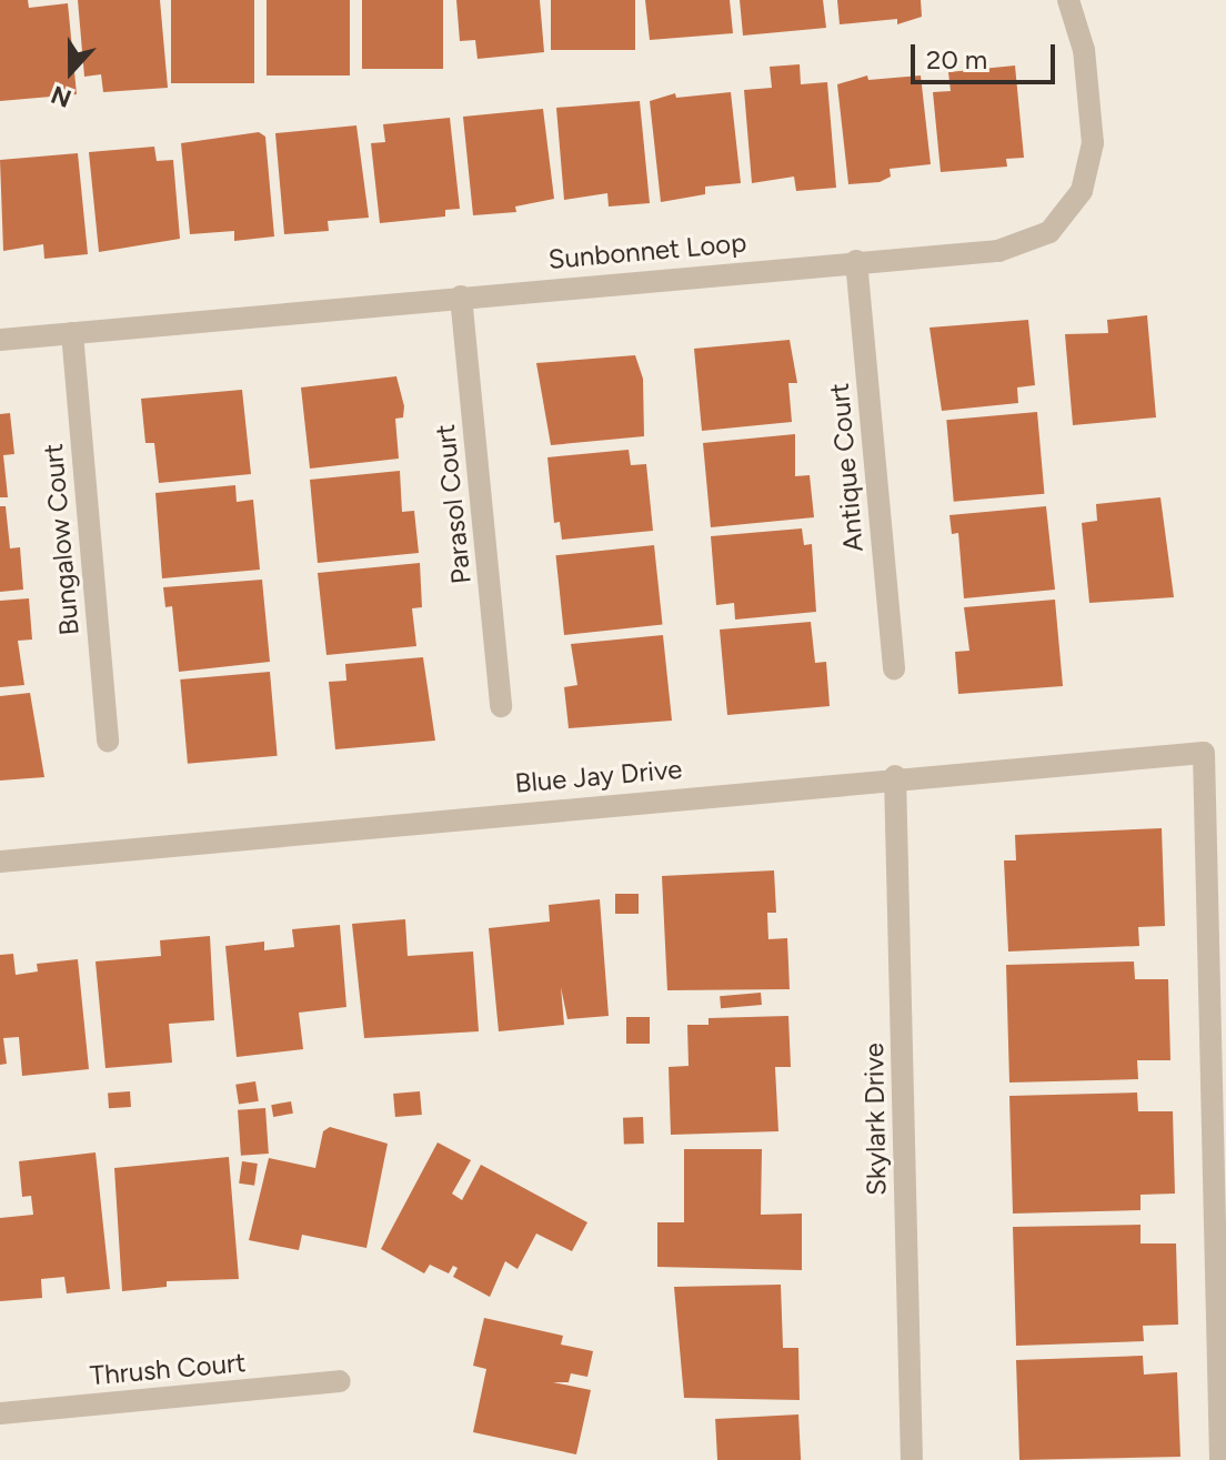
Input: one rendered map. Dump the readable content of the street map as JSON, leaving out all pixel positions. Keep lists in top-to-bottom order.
{
  "streets": {
    "street": [
      "Sunbonnet Loop",
      "Antique Court",
      "Parasol Court",
      "Bungalow Court",
      "Blue Jay Drive",
      "Skylark Drive",
      "Thrush Court"
    ]
  },
  "crossings": [
    ["Sunbonnet Loop", "Antique Court"],
    ["Sunbonnet Loop", "Parasol Court"],
    ["Sunbonnet Loop", "Bungalow Court"],
    ["Blue Jay Drive", "Skylark Drive"]
  ],
  "scale_bar": "20 m",
  "north": "bottom"
}
